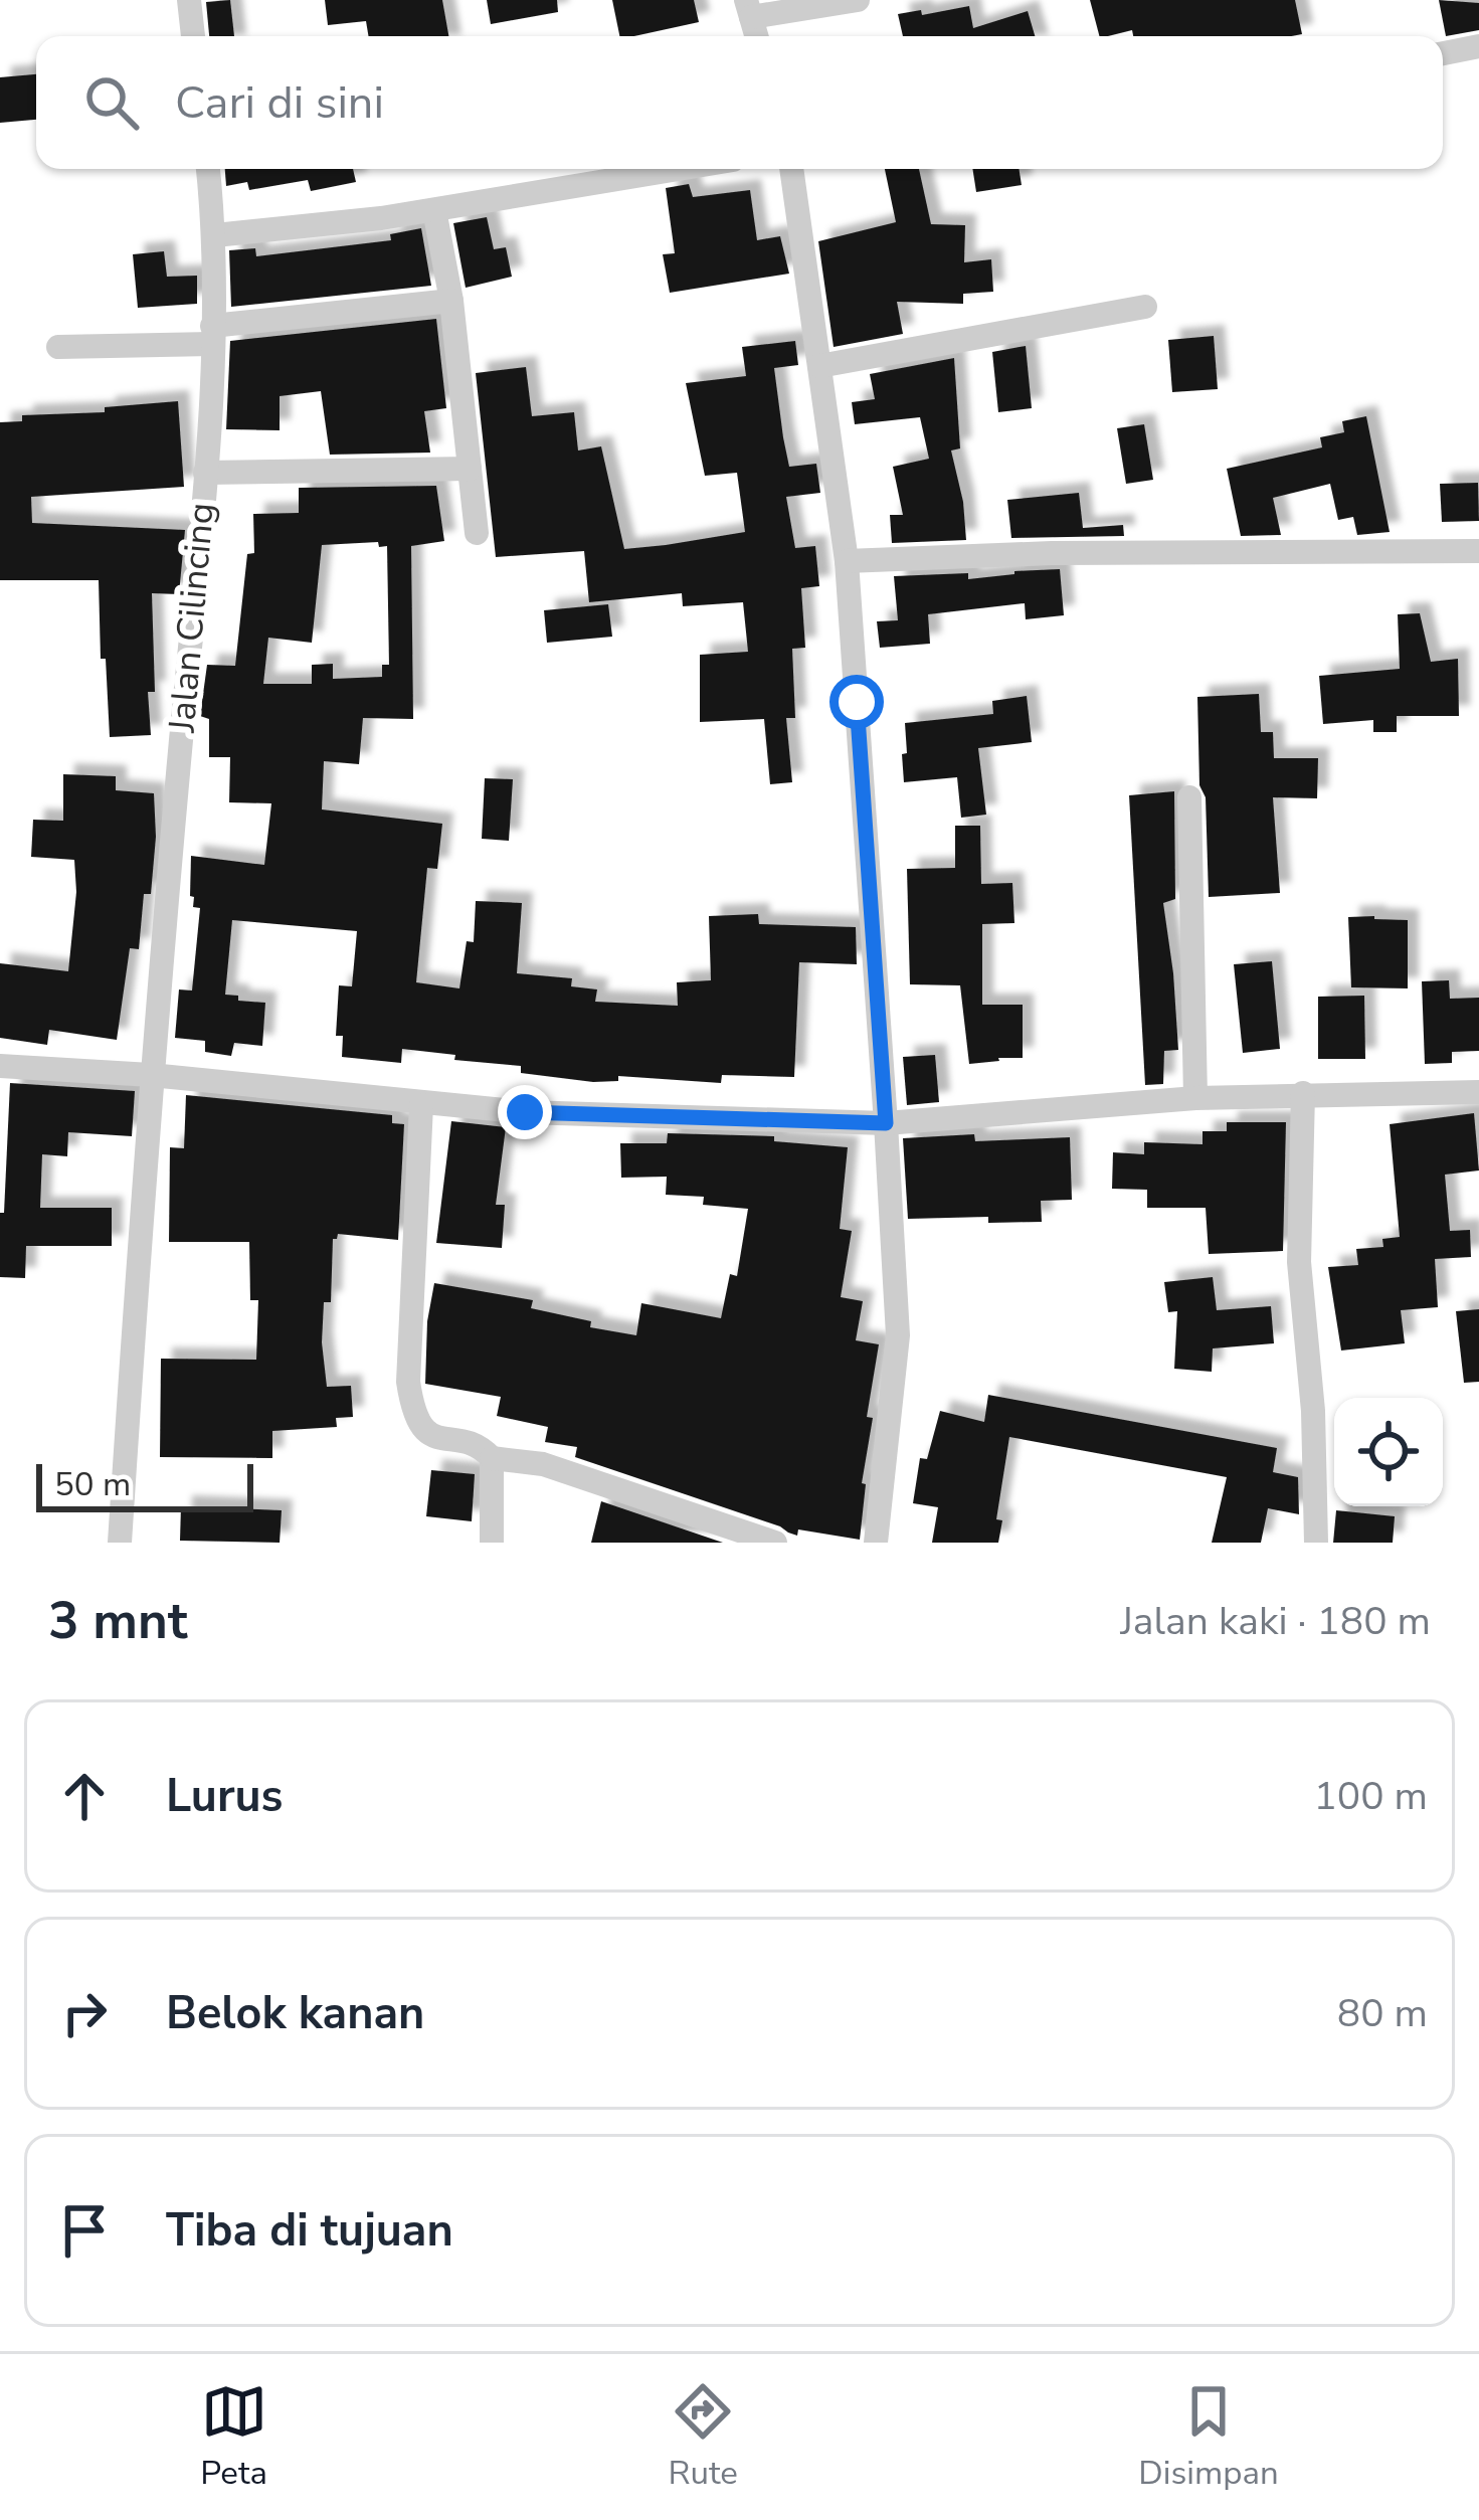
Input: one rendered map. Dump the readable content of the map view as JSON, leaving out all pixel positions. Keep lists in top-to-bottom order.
{
  "streets": {
    "street": ["Jalan Cilincing"]
  },
  "scale_bar": "50 m",
  "page": {
    "search": "Cari di sini",
    "scale": "50 m",
    "heading": ["3 mnt", "Jalan kaki · 180 m"],
    "list": [
      ["Lurus", "100 m"],
      ["Belok kanan", "80 m"],
      "Tiba di tujuan"
    ],
    "nav": ["Peta", "Rute", "Disimpan"]
  }
}
